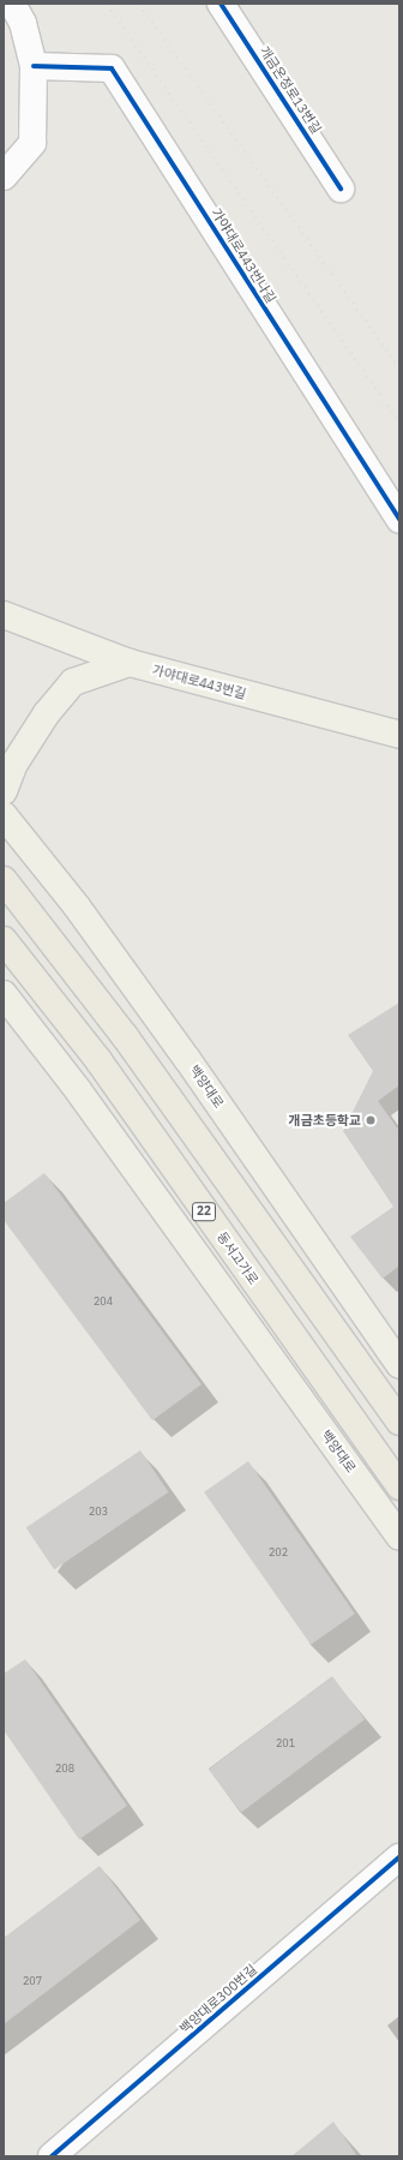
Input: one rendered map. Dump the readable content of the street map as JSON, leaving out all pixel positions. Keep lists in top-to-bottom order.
{
  "streets": {
    "highway": ["22", "동서고가로"],
    "main road": ["가야대로443번길", "백양대로"],
    "street": ["개금온정로13번길", "가야대로443번나길", "백양대로300번길"]
  },
  "places": ["개금초등학교"],
  "house_numbers": [
    "204",
    "203",
    "202",
    "201",
    "208",
    "207"
  ]
}
